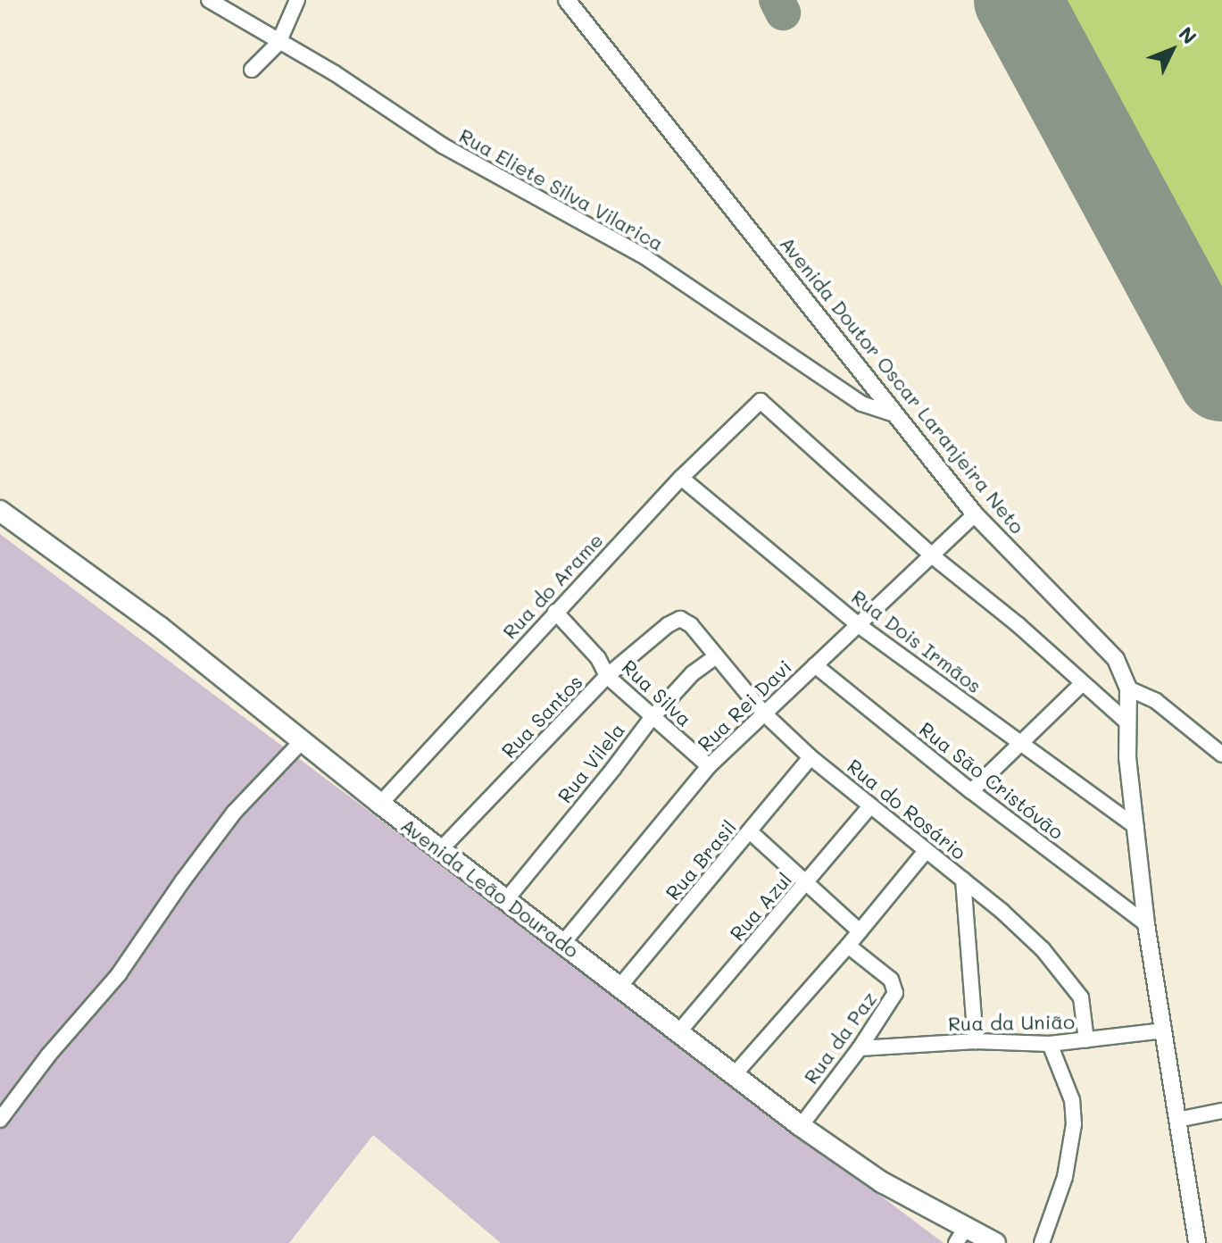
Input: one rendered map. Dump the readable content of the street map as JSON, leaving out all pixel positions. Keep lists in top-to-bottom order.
{
  "streets": {
    "main road": ["Avenida Leão Dourado"],
    "street": [
      "Rua Eliete Silva Vilarica",
      "Avenida Doutor Oscar Laranjeira Neto",
      "Rua do Arame",
      "Rua Dois Irmãos",
      "Rua Silva",
      "Rua Rei Davi",
      "Rua Santos",
      "Rua Vilela",
      "Rua São Cristóvão",
      "Rua do Rosário",
      "Rua Brasil",
      "Rua Azul",
      "Rua da União",
      "Rua da Paz"
    ]
  },
  "crossings": [
    ["Rua Eliete Silva Vilarica", "Avenida Doutor Oscar Laranjeira Neto"],
    ["Avenida Doutor Oscar Laranjeira Neto", "Rua Dois Irmãos"],
    ["Avenida Doutor Oscar Laranjeira Neto", "Rua Rei Davi"],
    ["Avenida Doutor Oscar Laranjeira Neto", "Rua São Cristóvão"],
    ["Avenida Doutor Oscar Laranjeira Neto", "Rua da União"],
    ["Rua do Arame", "Rua Dois Irmãos"],
    ["Rua do Arame", "Rua Silva"],
    ["Rua do Arame", "Rua Rei Davi"],
    ["Rua do Arame", "Avenida Leão Dourado"],
    ["Rua Dois Irmãos", "Rua Rei Davi"],
    ["Rua Silva", "Rua Rei Davi"],
    ["Rua Silva", "Rua Santos"],
    ["Rua Silva", "Rua Vilela"],
    ["Rua Rei Davi", "Rua São Cristóvão"],
    ["Rua Rei Davi", "Rua do Rosário"],
    ["Rua Rei Davi", "Avenida Leão Dourado"],
    ["Rua Santos", "Rua do Rosário"],
    ["Rua Santos", "Avenida Leão Dourado"],
    ["Rua Vilela", "Rua do Rosário"],
    ["Rua Vilela", "Avenida Leão Dourado"],
    ["Rua do Rosário", "Rua Brasil"],
    ["Rua do Rosário", "Rua Azul"],
    ["Rua do Rosário", "Rua da União"],
    ["Rua Brasil", "Avenida Leão Dourado"],
    ["Avenida Leão Dourado", "Rua Azul"],
    ["Avenida Leão Dourado", "Rua da Paz"],
    ["Rua da União", "Rua da Paz"]
  ],
  "north": "top right"
}
